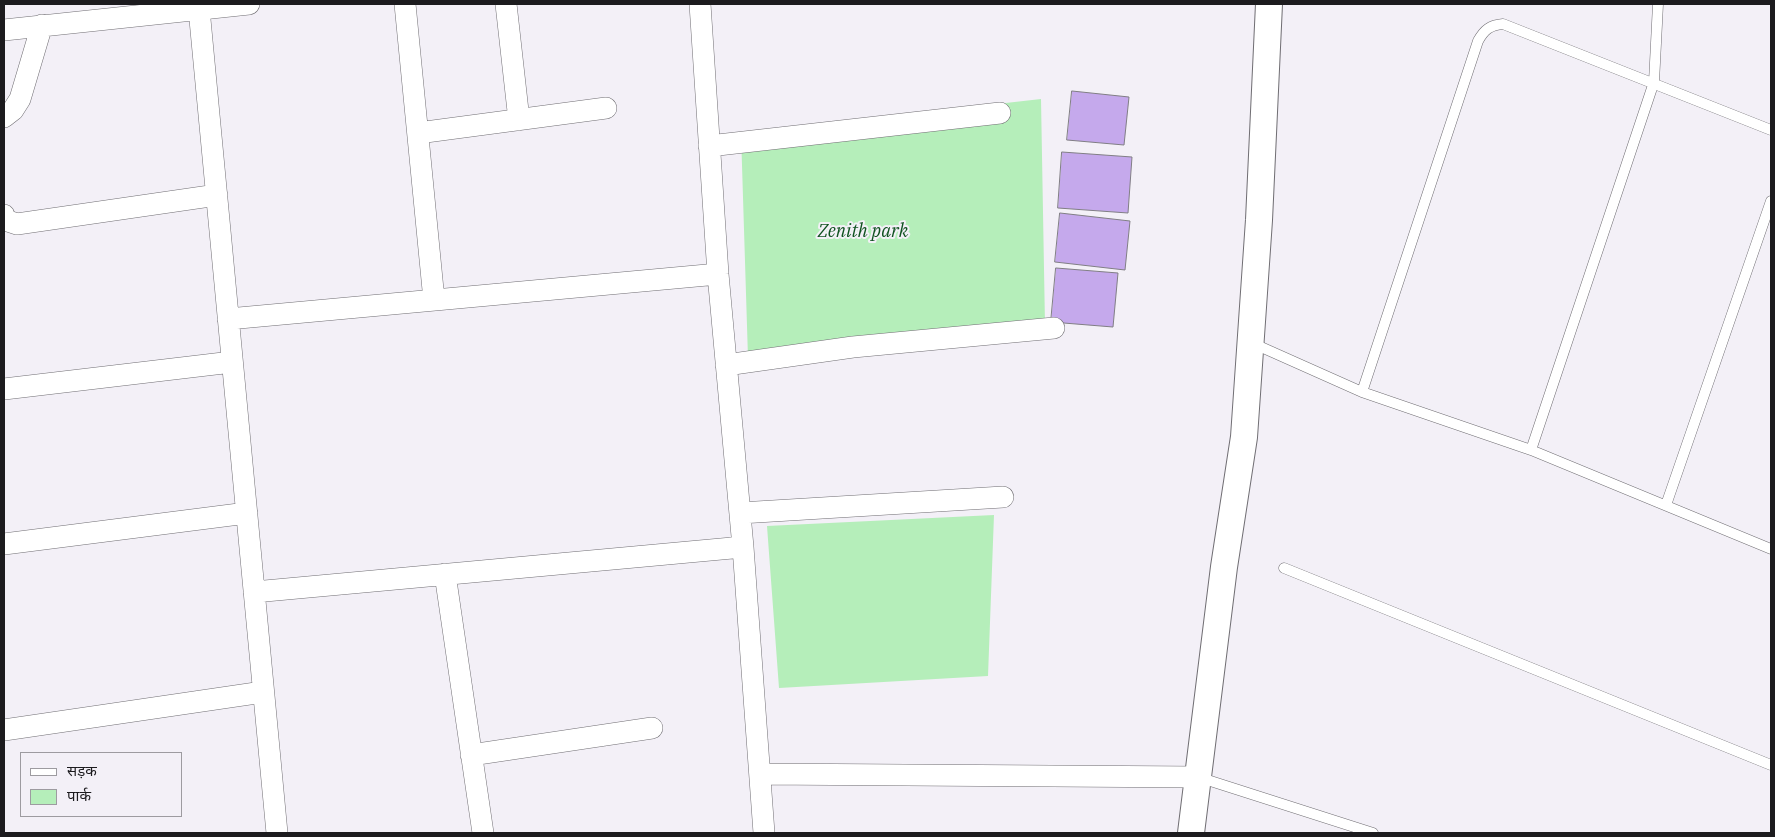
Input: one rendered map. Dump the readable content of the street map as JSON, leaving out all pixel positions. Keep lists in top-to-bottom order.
{
  "parks": ["Zenith park"],
  "legend": ["सड़क", "पार्क"]
}
